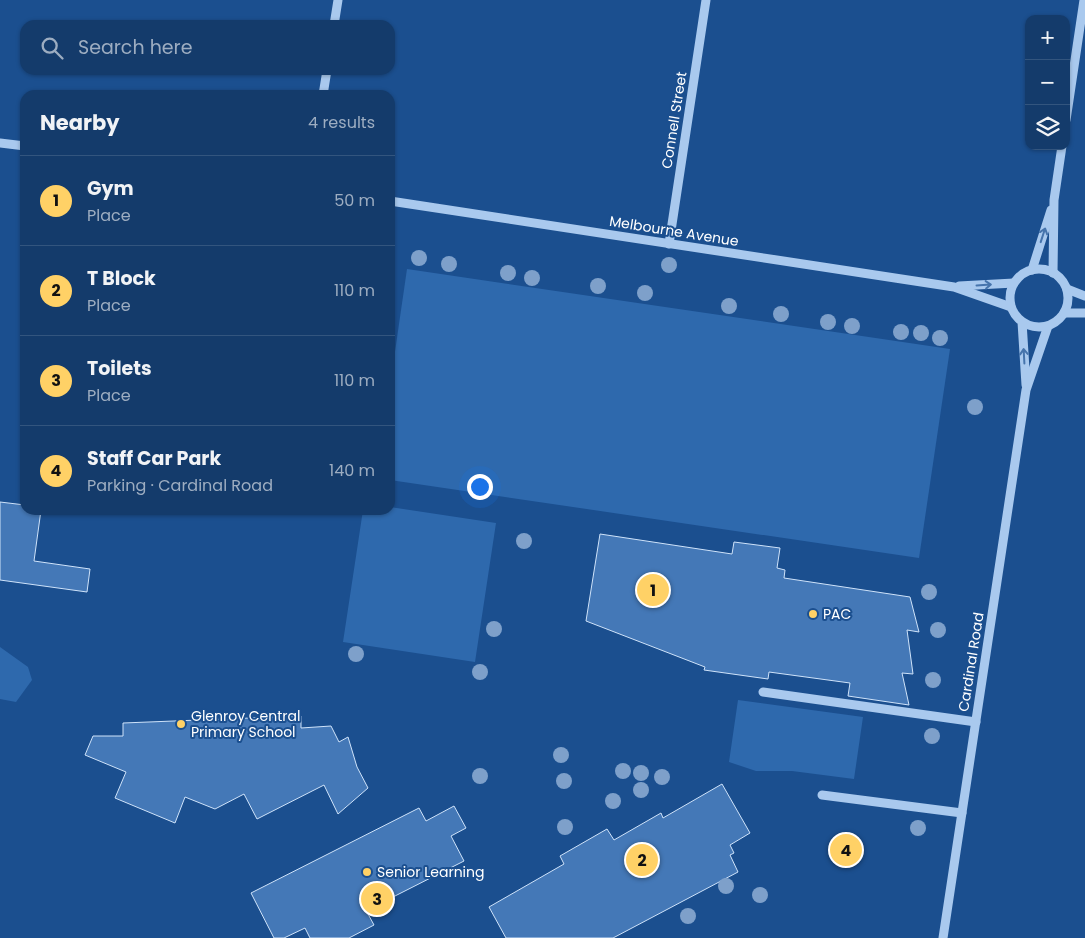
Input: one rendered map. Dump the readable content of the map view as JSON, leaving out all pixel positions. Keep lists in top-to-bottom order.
{
  "streets": {
    "street": ["Connell Street", "Melbourne Avenue", "Cardinal Road"]
  },
  "crossings": [
    ["Connell Street", "Melbourne Avenue"],
    ["Melbourne Avenue", "Cardinal Road"]
  ],
  "places": ["PAC", "Glenroy Central Primary School", "Senior Learning"],
  "page": {
    "map_buttons": ["+", "−"],
    "search": "Search here",
    "heading": ["Nearby", "4 results"],
    "list": [
      {
        "mark": "1",
        "name": "Gym",
        "note": "Place",
        "value": "50 m"
      },
      {
        "mark": "2",
        "name": "T Block",
        "note": "Place",
        "value": "110 m"
      },
      {
        "mark": "3",
        "name": "Toilets",
        "note": "Place",
        "value": "110 m"
      },
      {
        "mark": "4",
        "name": "Staff Car Park",
        "note": "Parking · Cardinal Road",
        "value": "140 m"
      }
    ],
    "pins": [
      "1",
      "4",
      "2",
      "3"
    ]
  }
}
